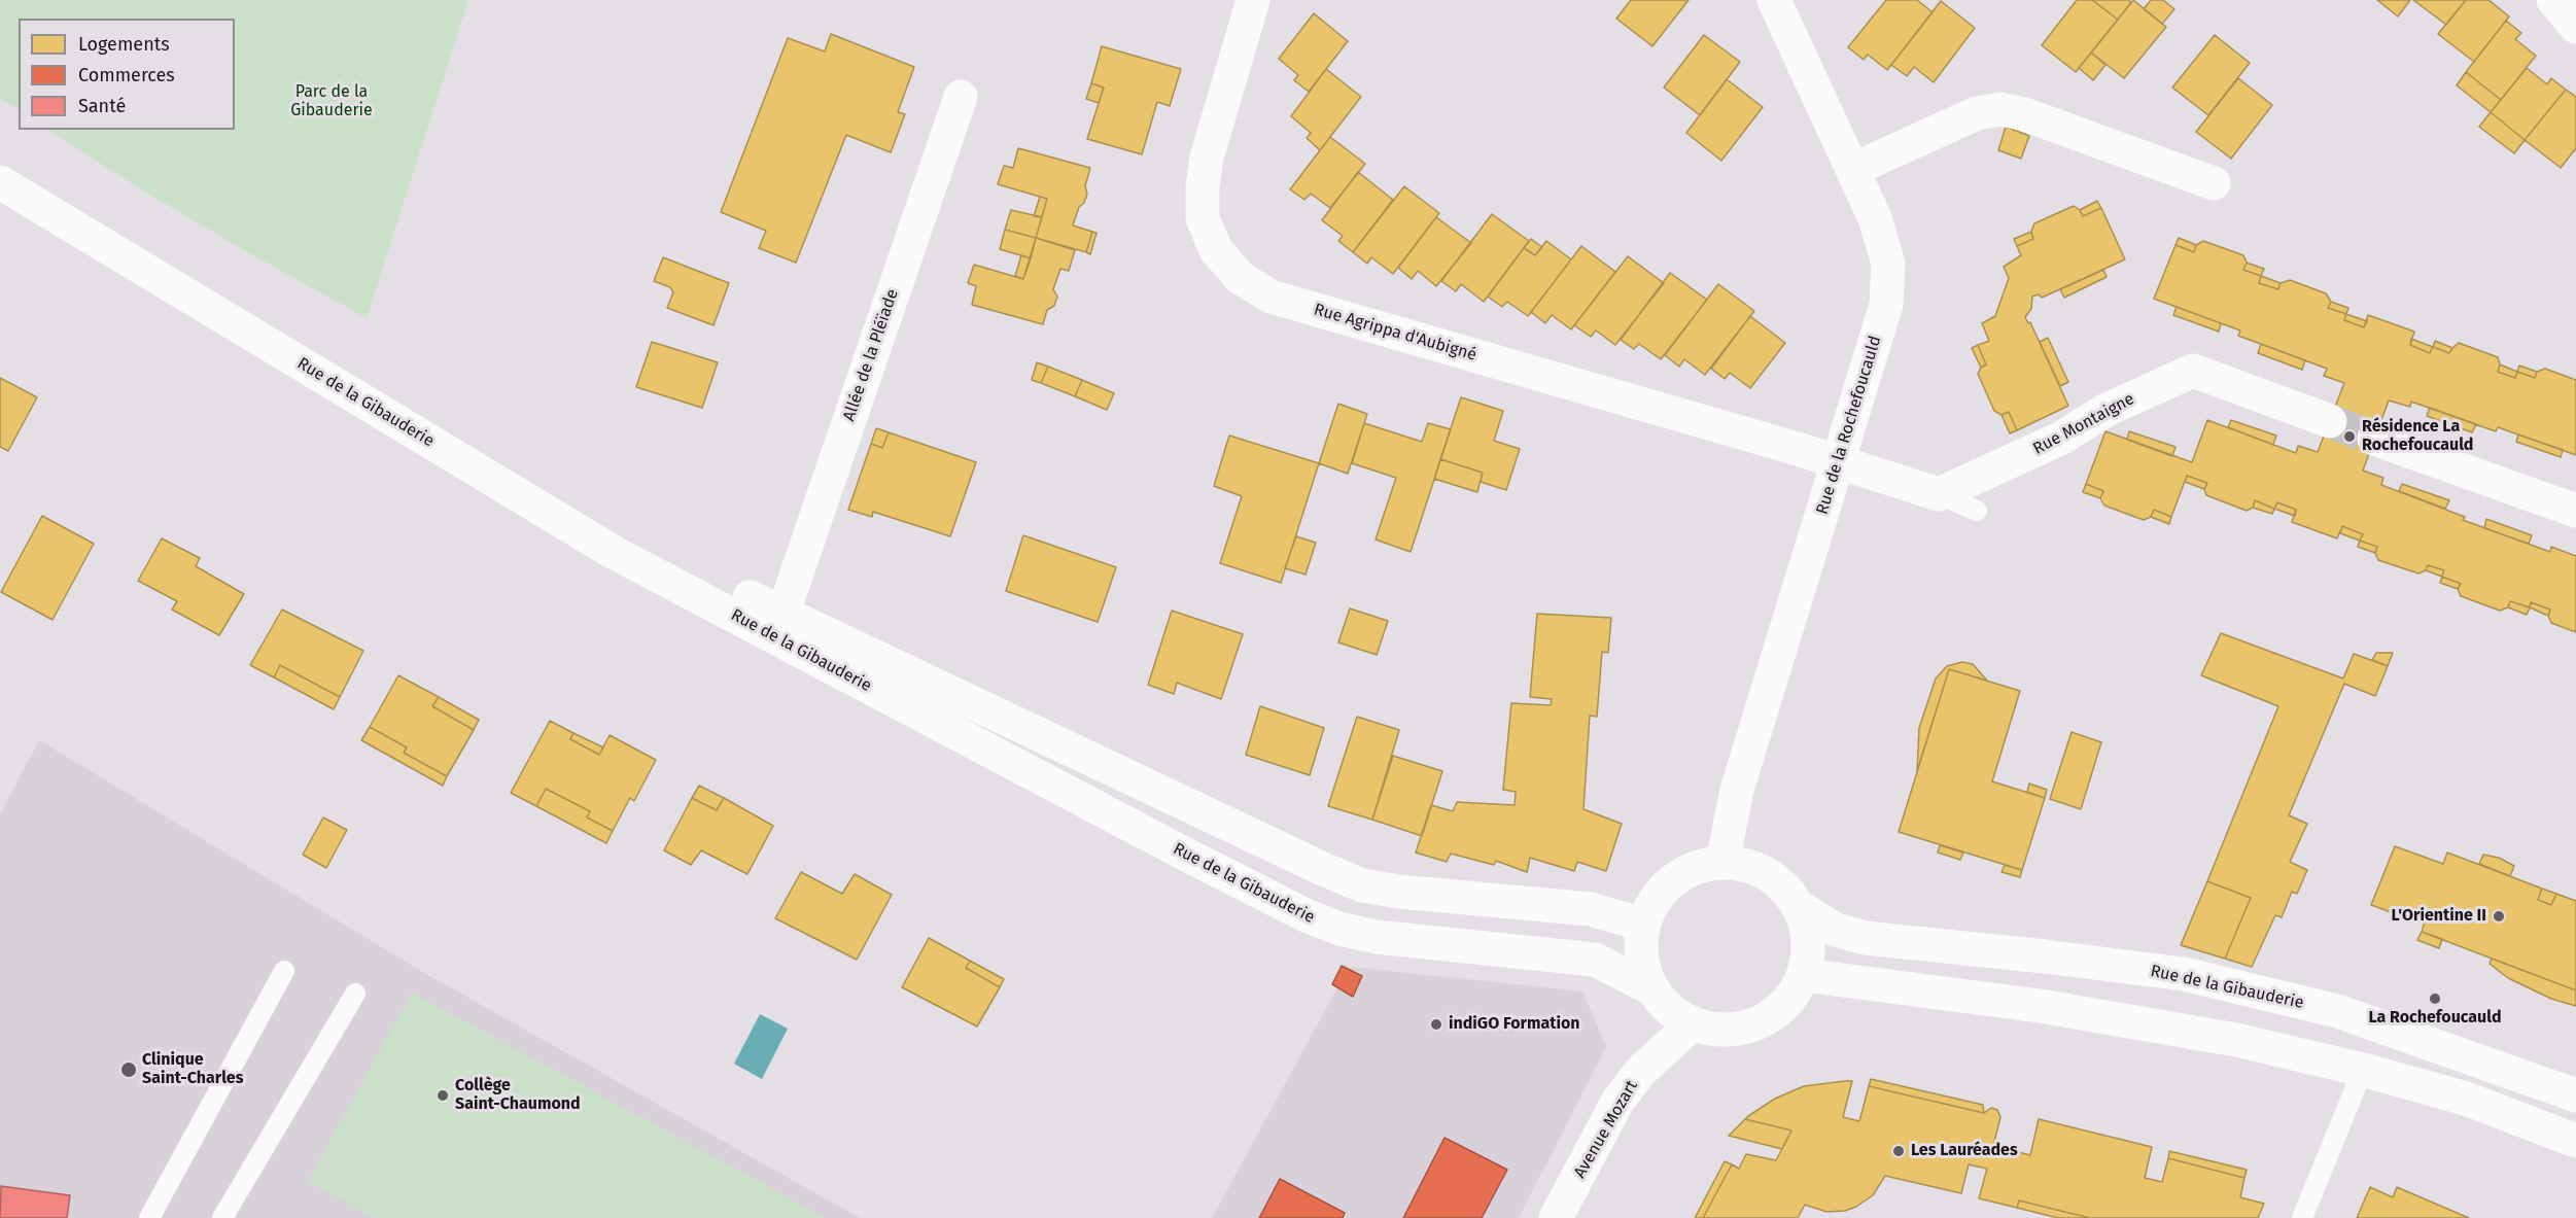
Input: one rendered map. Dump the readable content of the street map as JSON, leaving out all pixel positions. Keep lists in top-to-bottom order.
{
  "streets": {
    "street": [
      "Rue Agrippa d'Aubigné",
      "Allée de la Pléïade",
      "Rue de la Gibauderie",
      "Rue Montaigne",
      "Rue de la Rochefoucauld",
      "Avenue Mozart"
    ]
  },
  "crossings": [
    ["Rue Agrippa d'Aubigné", "Rue de la Rochefoucauld"],
    ["Allée de la Pléïade", "Rue de la Gibauderie"],
    ["Rue de la Gibauderie", "Rue de la Rochefoucauld"],
    ["Rue de la Gibauderie", "Avenue Mozart"],
    ["Rue de la Rochefoucauld", "Avenue Mozart"]
  ],
  "parks": ["Parc de la Gibauderie"],
  "places": [
    "Résidence La Rochefoucauld",
    "L'Orientine II",
    "La Rochefoucauld",
    "indiGO Formation",
    "Clinique Saint-Charles",
    "Collège Saint-Chaumond",
    "Les Lauréades"
  ],
  "legend": ["Logements", "Commerces", "Santé"]
}
